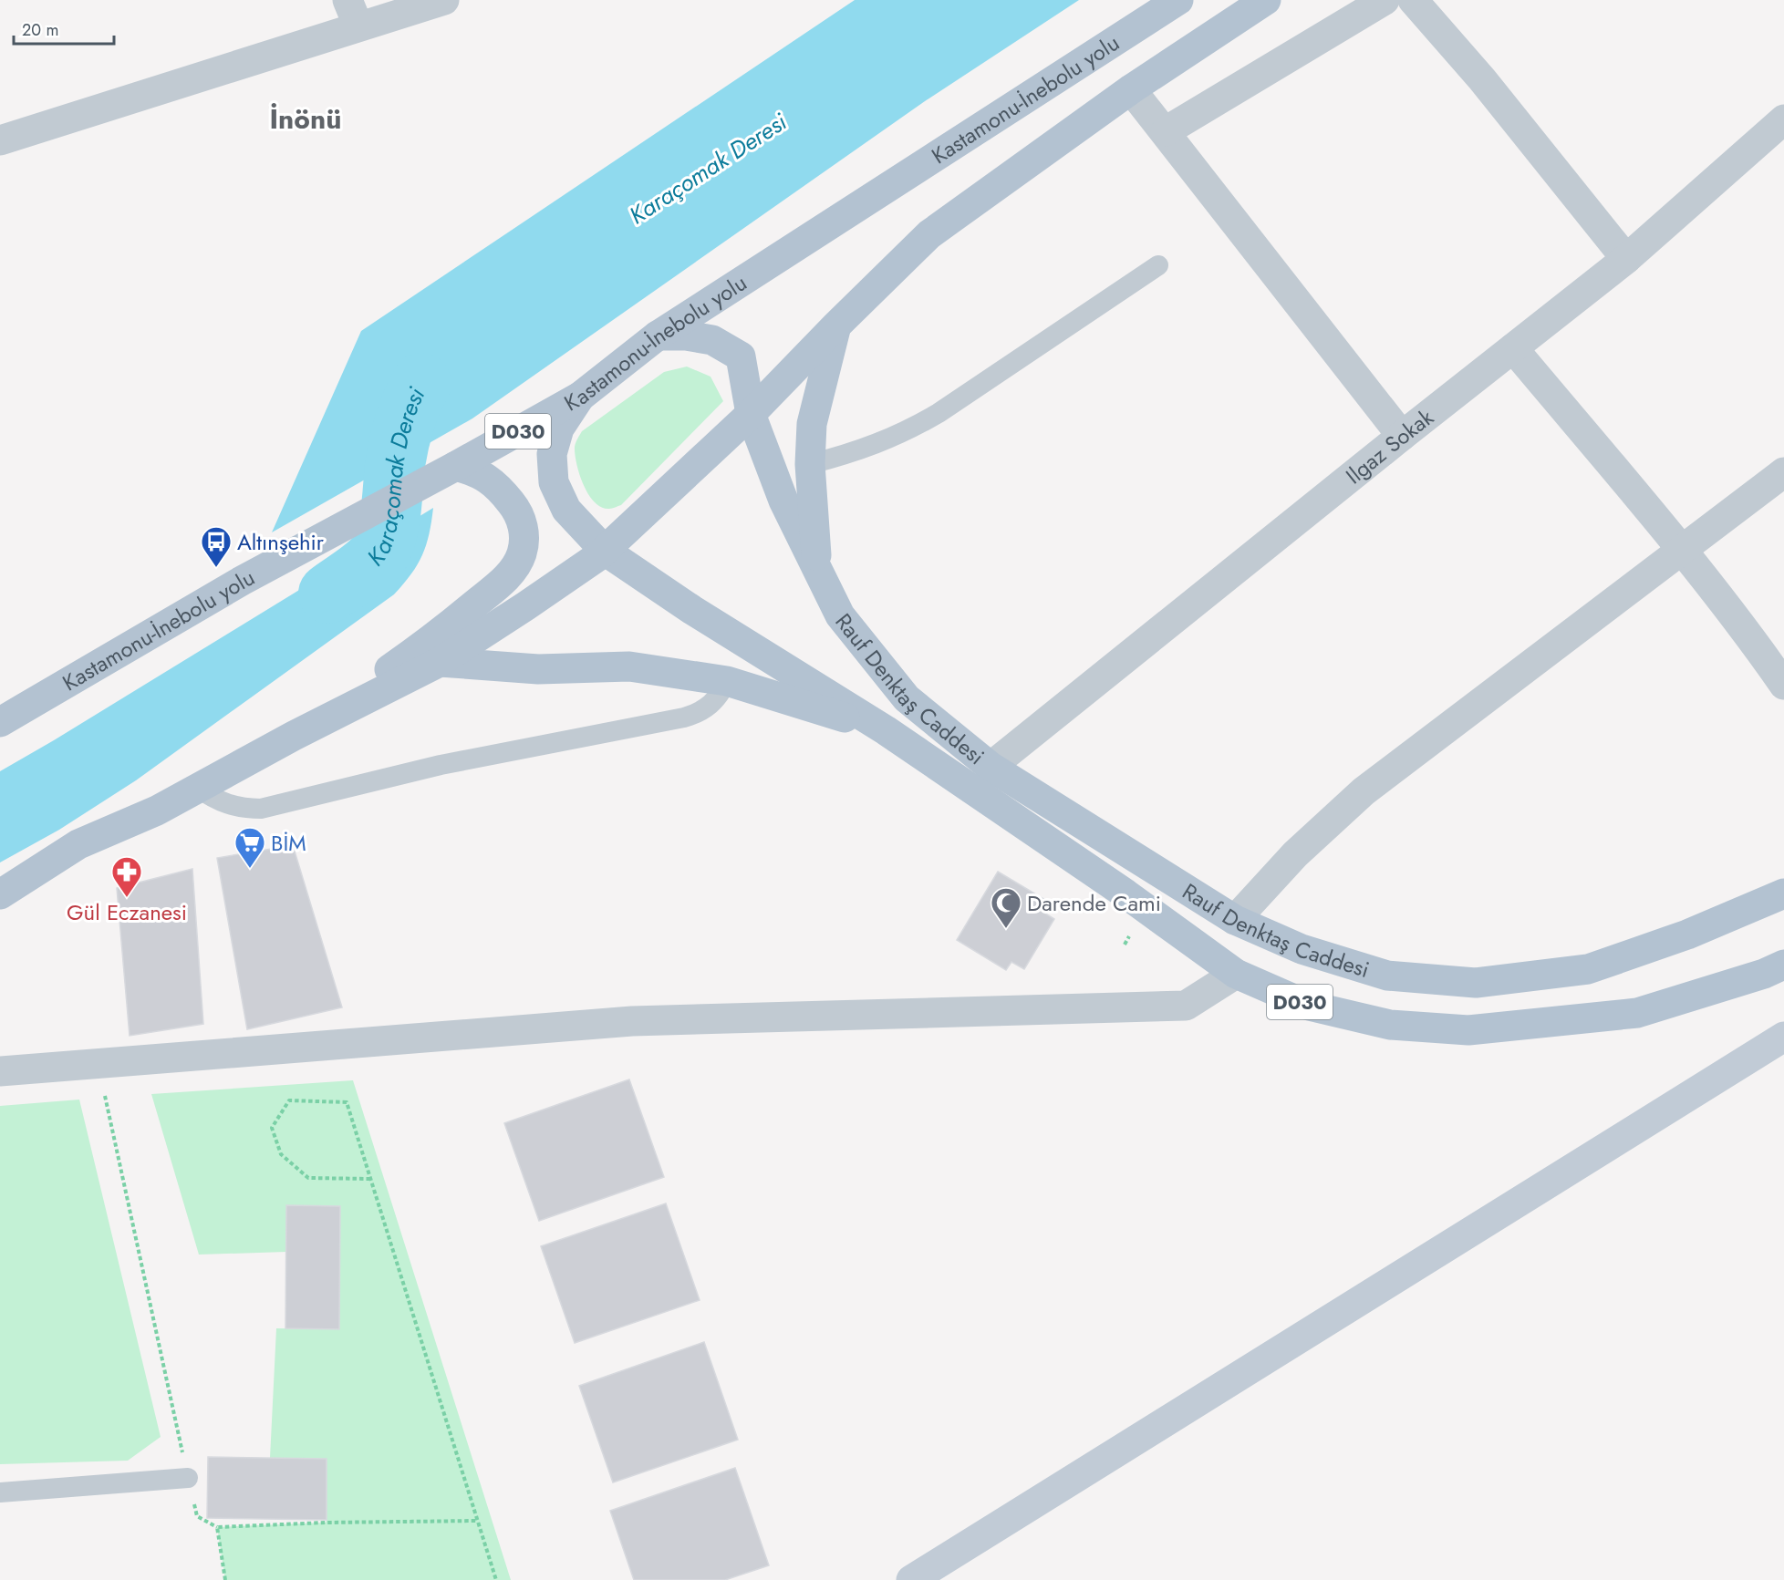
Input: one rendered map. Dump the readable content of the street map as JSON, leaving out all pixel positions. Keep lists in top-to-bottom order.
{
  "streets": {
    "main road": ["Kastamonu-İnebolu yolu", "D030", "Rauf Denktaş Caddesi"],
    "street": ["Ilgaz Sokak"]
  },
  "crossings": [
    ["Kastamonu-İnebolu yolu", "Rauf Denktaş Caddesi"],
    ["Ilgaz Sokak", "Rauf Denktaş Caddesi"]
  ],
  "districts": ["İnönü"],
  "water": ["Karaçomak Deresi"],
  "places": {
    "bus stop": ["Altınşehir"],
    "supermarket": ["BİM"],
    "pharmacy": ["Gül Eczanesi"],
    "mosque": ["Darende Cami"]
  },
  "scale_bar": "20 m"
}
